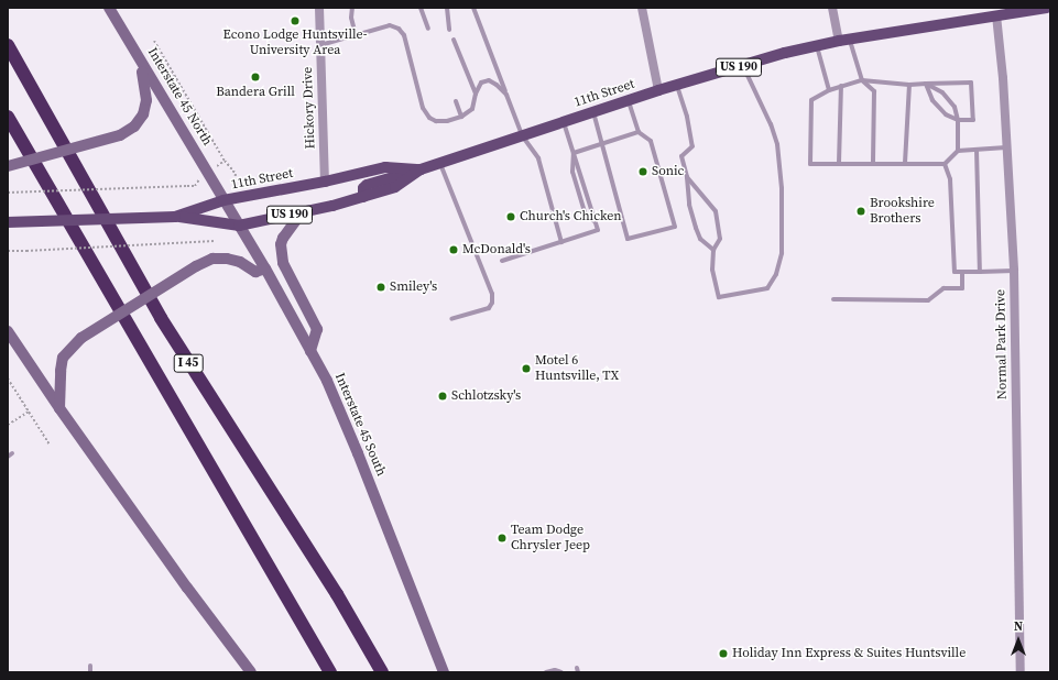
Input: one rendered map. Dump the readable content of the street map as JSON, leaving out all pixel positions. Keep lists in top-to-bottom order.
{
  "streets": {
    "highway": ["I 45"],
    "main road": [
      "US 190",
      "11th Street",
      "Interstate 45 North",
      "Interstate 45 South"
    ],
    "street": ["Hickory Drive", "Normal Park Drive"]
  },
  "crossings": [
    ["11th Street", "Interstate 45 North"],
    ["11th Street", "Hickory Drive"],
    ["11th Street", "Normal Park Drive"],
    ["11th Street", "Interstate 45 South"],
    ["Interstate 45 North", "Interstate 45 South"]
  ],
  "places": [
    "Econo Lodge Huntsville- University Area",
    "Bandera Grill",
    "Sonic",
    "Brookshire Brothers",
    "Church's Chicken",
    "McDonald's",
    "Smiley's",
    "Motel 6 Huntsville, TX",
    "Schlotzsky's",
    "Team Dodge Chrysler Jeep",
    "Holiday Inn Express & Suites Huntsville"
  ],
  "north": "top"
}
